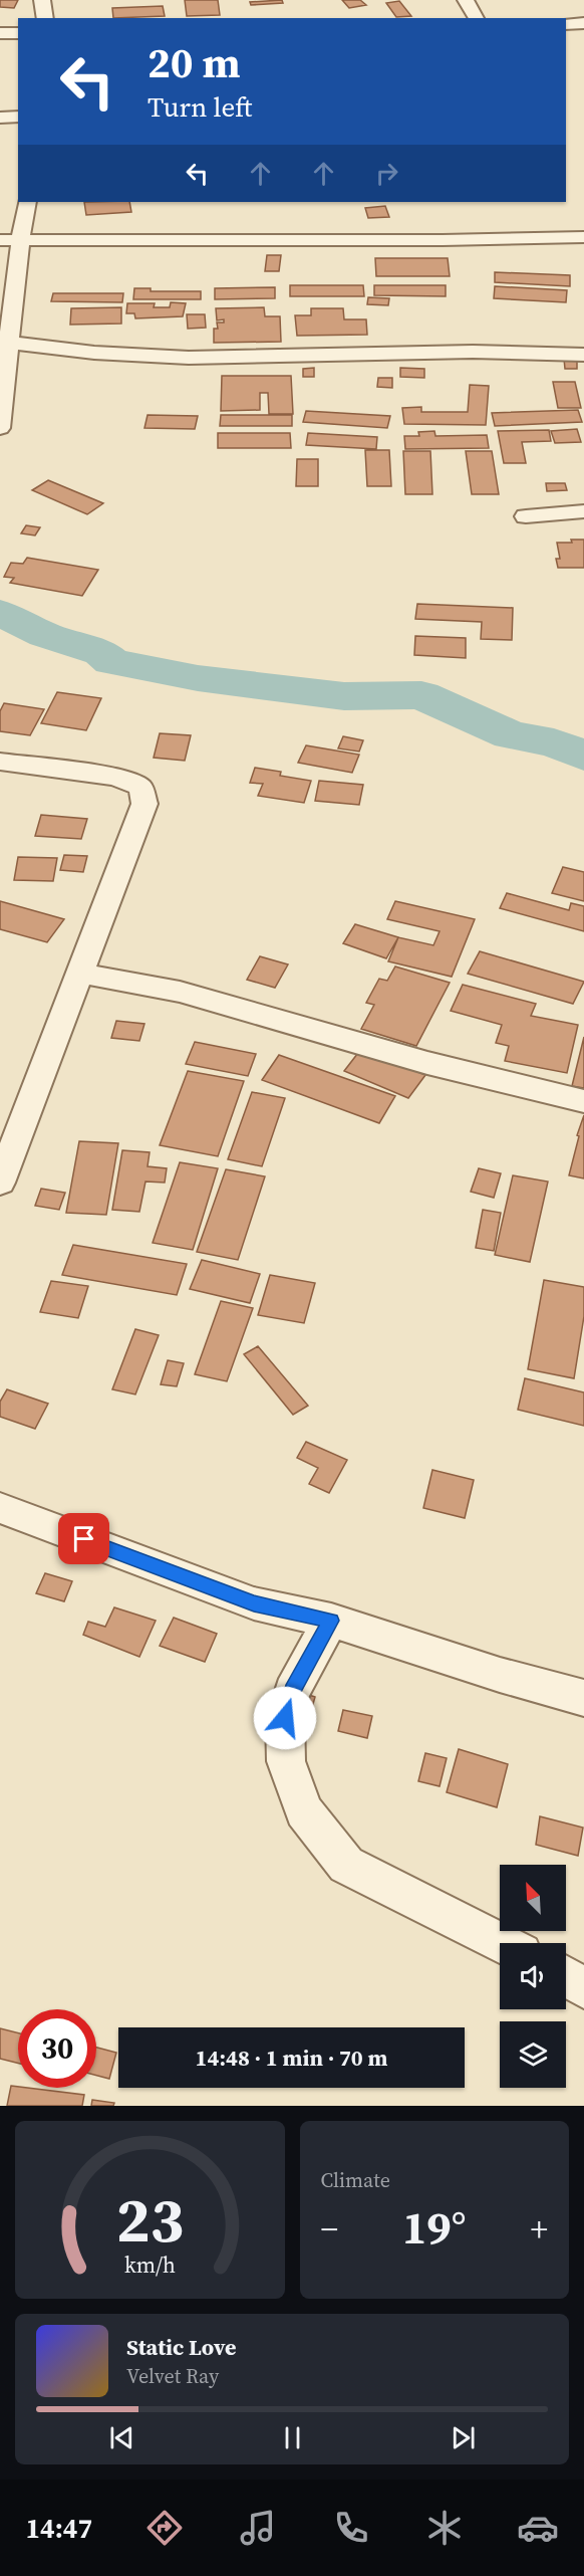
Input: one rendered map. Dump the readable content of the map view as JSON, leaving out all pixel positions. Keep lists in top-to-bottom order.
{
  "north": "top left",
  "page": {
    "turn": ["20 m", "Turn left"],
    "limit": "30",
    "trip": "14:48 · 1 min · 70 m",
    "tile": "Climate",
    "heat": ["−", "19°", "+"],
    "song": ["Static Love", "Velvet Ray"],
    "tabs": "14:47",
    "gauge": ["23", "km/h"]
  }
}
